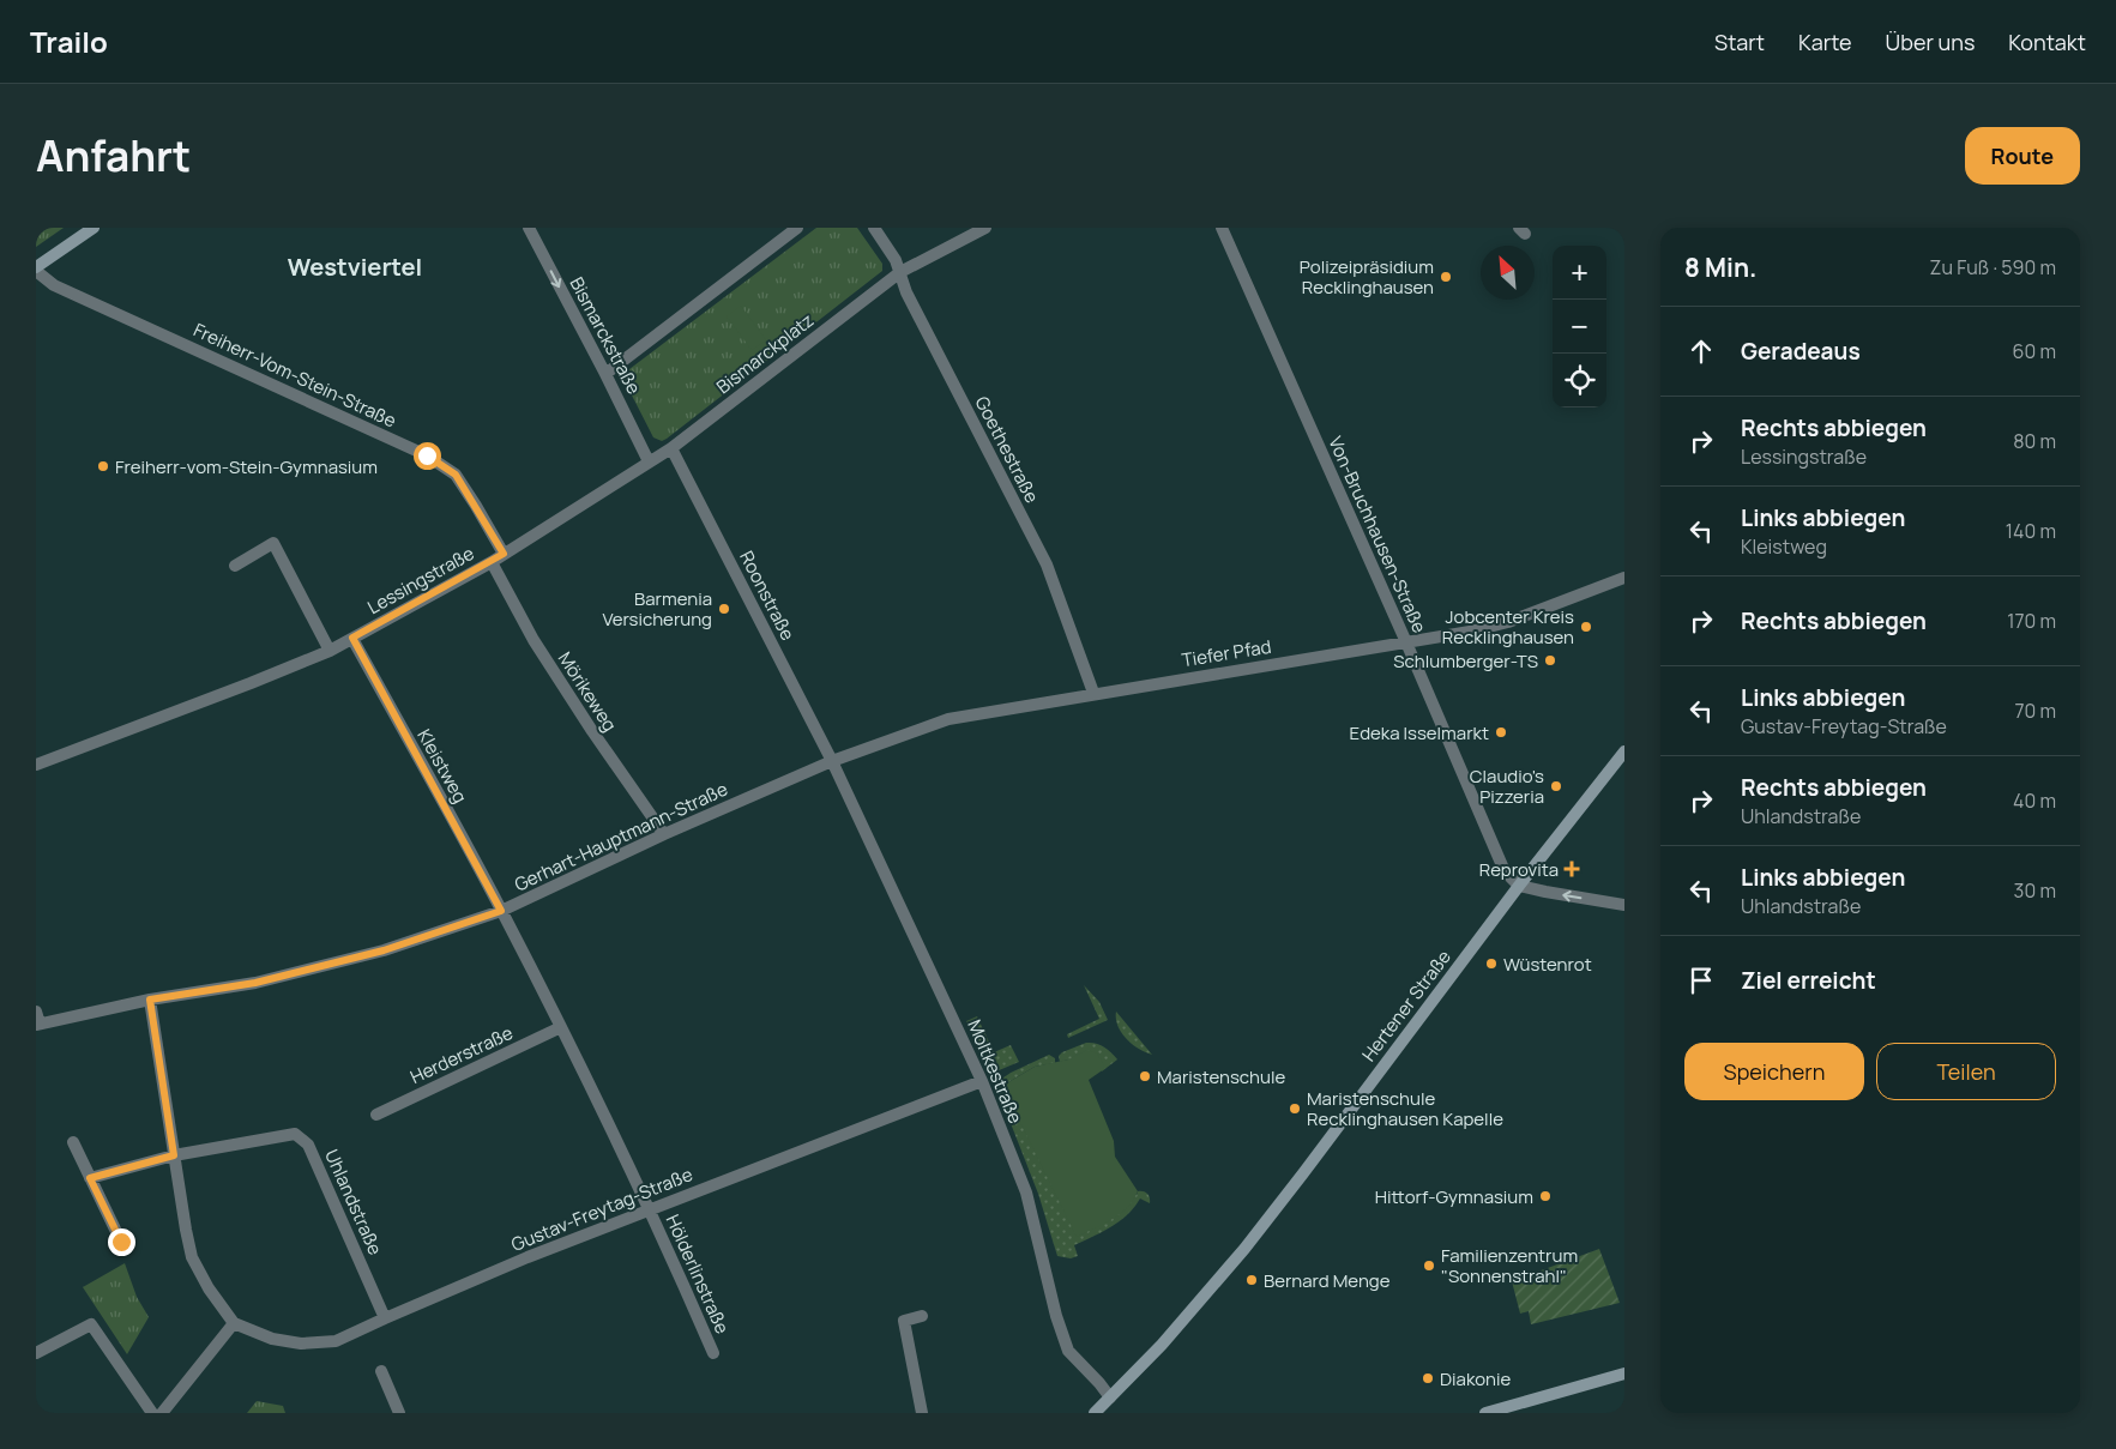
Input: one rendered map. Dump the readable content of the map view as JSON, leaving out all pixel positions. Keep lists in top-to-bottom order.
{
  "streets": {
    "main road": ["Hertener Straße"],
    "street": [
      "Bismarckstraße",
      "Bismarckplatz",
      "Freiherr-Vom-Stein-Straße",
      "Goethestraße",
      "Von-Bruchhausen-Straße",
      "Lessingstraße",
      "Roonstraße",
      "Tiefer Pfad",
      "Mörikeweg",
      "Kleistweg",
      "Gerhart-Hauptmann-Straße",
      "Herderstraße",
      "Moltkestraße",
      "Uhlandstraße",
      "Gustav-Freytag-Straße",
      "Hölderlinstraße"
    ]
  },
  "crossings": [
    ["Bismarckstraße", "Bismarckplatz"],
    ["Bismarckstraße", "Lessingstraße"],
    ["Bismarckplatz", "Goethestraße"],
    ["Bismarckplatz", "Lessingstraße"],
    ["Bismarckplatz", "Roonstraße"],
    ["Freiherr-Vom-Stein-Straße", "Lessingstraße"],
    ["Goethestraße", "Tiefer Pfad"],
    ["Von-Bruchhausen-Straße", "Tiefer Pfad"],
    ["Von-Bruchhausen-Straße", "Hertener Straße"],
    ["Lessingstraße", "Mörikeweg"],
    ["Lessingstraße", "Kleistweg"],
    ["Roonstraße", "Tiefer Pfad"],
    ["Roonstraße", "Gerhart-Hauptmann-Straße"],
    ["Roonstraße", "Moltkestraße"],
    ["Tiefer Pfad", "Gerhart-Hauptmann-Straße"],
    ["Tiefer Pfad", "Moltkestraße"],
    ["Mörikeweg", "Gerhart-Hauptmann-Straße"],
    ["Kleistweg", "Gerhart-Hauptmann-Straße"],
    ["Gerhart-Hauptmann-Straße", "Moltkestraße"],
    ["Hertener Straße", "Moltkestraße"],
    ["Moltkestraße", "Gustav-Freytag-Straße"],
    ["Uhlandstraße", "Gustav-Freytag-Straße"],
    ["Gustav-Freytag-Straße", "Hölderlinstraße"]
  ],
  "one_way": ["Bismarckstraße"],
  "districts": ["Westviertel"],
  "places": {
    "other": [
      "Polizeipräsidium Recklinghausen",
      "Freiherr-vom-Stein-Gymnasium",
      "Barmenia Versicherung",
      "Jobcenter Kreis Recklinghausen",
      "Schlumberger-TS",
      "Edeka Isselmarkt",
      "Claudio's Pizzeria",
      "Wüstenrot",
      "Maristenschule",
      "Maristenschule Recklinghausen Kapelle",
      "Hittorf-Gymnasium",
      "Familienzentrum \"Sonnenstrahl\"",
      "Bernard Menge",
      "Diakonie"
    ],
    "health": ["Reprovita"]
  },
  "north": "top left",
  "page": {
    "header": "Trailo",
    "nav": [
      "Start",
      "Karte",
      "Über uns",
      "Kontakt"
    ],
    "title": "Anfahrt",
    "buttons": [
      "Route",
      ["Speichern", "Teilen"]
    ],
    "heading": ["8 Min.", "Zu Fuß · 590 m"],
    "map_buttons": ["+", "−"],
    "list": [
      ["Geradeaus", "60 m"],
      ["Rechts abbiegen", "Lessingstraße", "80 m"],
      ["Links abbiegen", "Kleistweg", "140 m"],
      ["Rechts abbiegen", "170 m"],
      ["Links abbiegen", "Gustav-Freytag-Straße", "70 m"],
      ["Rechts abbiegen", "Uhlandstraße", "40 m"],
      ["Links abbiegen", "Uhlandstraße", "30 m"],
      "Ziel erreicht"
    ]
  }
}
